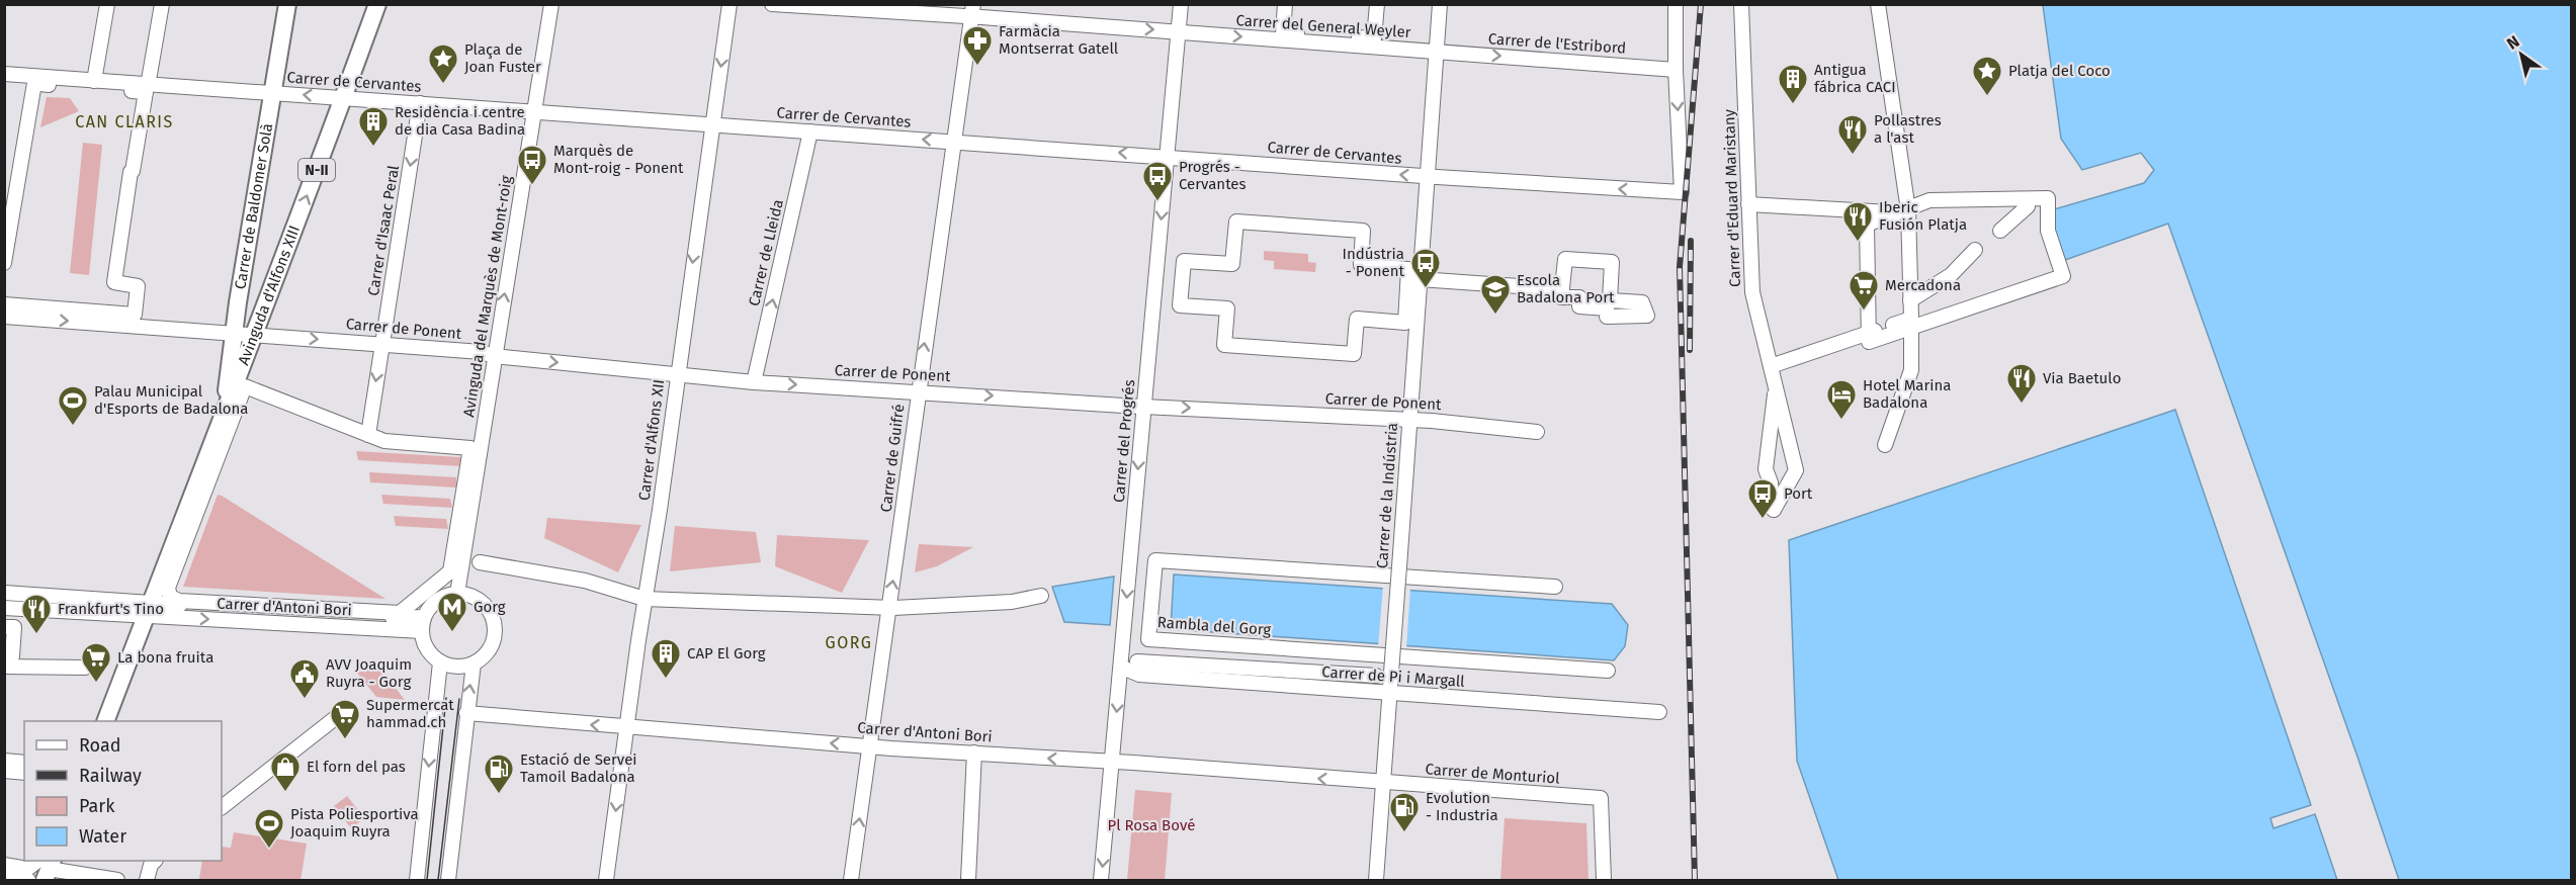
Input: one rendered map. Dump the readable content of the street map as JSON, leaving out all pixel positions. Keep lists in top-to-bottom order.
{
  "streets": {
    "main road": ["N-II", "Carrer de Baldomer Solà", "Avinguda d'Alfons XIII"],
    "street": [
      "Carrer del General Weyler",
      "Carrer de l'Estribord",
      "Carrer de Cervantes",
      "Carrer d'Eduard Maristany",
      "Carrer d'Isaac Peral",
      "Carrer de Lleida",
      "Avinguda del Marquès de Mont-roig",
      "Carrer de Ponent",
      "Carrer d'Alfons XII",
      "Carrer del Progrés",
      "Carrer de Guifré",
      "Carrer de la Indústria",
      "Carrer d'Antoni Bori",
      "Rambla del Gorg",
      "Carrer de Pi i Margall",
      "Carrer de Monturiol"
    ]
  },
  "crossings": [
    ["Carrer del General Weyler", "Carrer de l'Estribord"],
    ["Carrer del General Weyler", "Carrer del Progrés"],
    ["Carrer del General Weyler", "Carrer de Guifré"],
    ["Carrer del General Weyler", "Carrer de la Indústria"],
    ["Carrer de l'Estribord", "Carrer de Cervantes"],
    ["Carrer de l'Estribord", "Carrer de la Indústria"],
    ["Carrer de Cervantes", "Carrer de Baldomer Solà"],
    ["Carrer de Cervantes", "Carrer d'Isaac Peral"],
    ["Carrer de Cervantes", "Carrer de Lleida"],
    ["Carrer de Cervantes", "Avinguda d'Alfons XIII"],
    ["Carrer de Cervantes", "Avinguda del Marquès de Mont-roig"],
    ["Carrer de Cervantes", "Carrer d'Alfons XII"],
    ["Carrer de Cervantes", "Carrer del Progrés"],
    ["Carrer de Cervantes", "Carrer de Guifré"],
    ["Carrer de Cervantes", "Carrer de la Indústria"],
    ["Carrer de Baldomer Solà", "Avinguda d'Alfons XIII"],
    ["Carrer de Baldomer Solà", "Carrer de Ponent"],
    ["Carrer d'Isaac Peral", "Carrer de Ponent"],
    ["Carrer de Lleida", "Carrer de Ponent"],
    ["Avinguda d'Alfons XIII", "Carrer de Ponent"],
    ["Avinguda d'Alfons XIII", "Carrer d'Antoni Bori"],
    ["Avinguda del Marquès de Mont-roig", "Carrer de Ponent"],
    ["Avinguda del Marquès de Mont-roig", "Carrer d'Antoni Bori"],
    ["Carrer de Ponent", "Carrer d'Alfons XII"],
    ["Carrer de Ponent", "Carrer del Progrés"],
    ["Carrer de Ponent", "Carrer de Guifré"],
    ["Carrer de Ponent", "Carrer de la Indústria"],
    ["Carrer d'Alfons XII", "Carrer d'Antoni Bori"],
    ["Carrer del Progrés", "Carrer d'Antoni Bori"],
    ["Carrer de Guifré", "Carrer d'Antoni Bori"],
    ["Carrer de la Indústria", "Carrer d'Antoni Bori"],
    ["Carrer de la Indústria", "Carrer de Pi i Margall"],
    ["Carrer de la Indústria", "Carrer de Monturiol"],
    ["Carrer d'Antoni Bori", "Carrer de Monturiol"]
  ],
  "one_way": [
    "Carrer del General Weyler",
    "Carrer de l'Estribord",
    "Carrer de Cervantes",
    "Carrer d'Isaac Peral",
    "Carrer de Lleida",
    "Avinguda del Marquès de Mont-roig",
    "Carrer de Ponent",
    "Carrer d'Alfons XII",
    "Carrer del Progrés",
    "Carrer de Guifré"
  ],
  "districts": ["CAN CLARIS", "GORG"],
  "parks": ["Pl Rosa Bové"],
  "places": {
    "pharmacy": ["Farmàcia Montserrat Gatell"],
    "place": ["Plaça de Joan Fuster", "Platja del Coco"],
    "building": ["Antigua fábrica CACI", "Residència i centre de dia Casa Badina", "CAP El Gorg"],
    "restaurant": [
      "Pollastres a l'ast",
      "Iberic Fusión Platja",
      "Via Baetulo",
      "Frankfurt's Tino"
    ],
    "bus stop": [
      "Marquès de Mont-roig - Ponent",
      "Progrés - Cervantes",
      "Indústria - Ponent",
      "Port"
    ],
    "supermarket": ["Mercadona", "La bona fruita", "Supermercat hammad.ch"],
    "school or university": ["Escola Badalona Port"],
    "hotel": ["Hotel Marina Badalona"],
    "sports": ["Palau Municipal d'Esports de Badalona", "Pista Poliesportiva Joaquim Ruyra"],
    "metro station": ["Gorg"],
    "public building": ["AVV Joaquim Ruyra - Gorg"],
    "shop": ["El forn del pas"],
    "fuel station": ["Estació de Servei Tamoil Badalona", "Evolution - Industria"]
  },
  "legend": [
    "Road",
    "Railway",
    "Park",
    "Water"
  ],
  "north": "top left"
}
